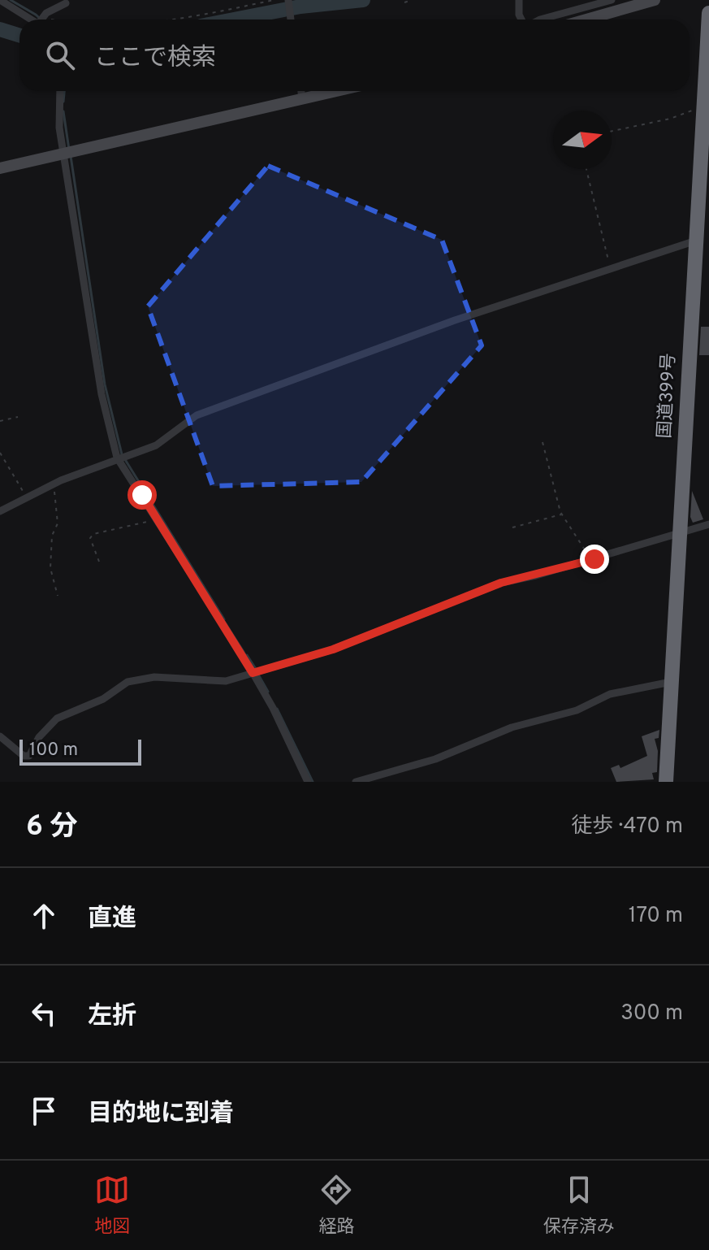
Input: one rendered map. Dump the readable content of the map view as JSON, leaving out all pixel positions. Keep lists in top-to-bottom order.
{
  "streets": {
    "highway": ["国道399号"]
  },
  "scale_bar": "100 m",
  "north": "right",
  "page": {
    "search": "ここで検索",
    "scale": "100 m",
    "heading": ["6 分", "徒歩 · 470 m"],
    "list": [
      ["直進", "170 m"],
      ["左折", "300 m"],
      "目的地に到着"
    ],
    "nav": ["地図", "経路", "保存済み"]
  }
}
